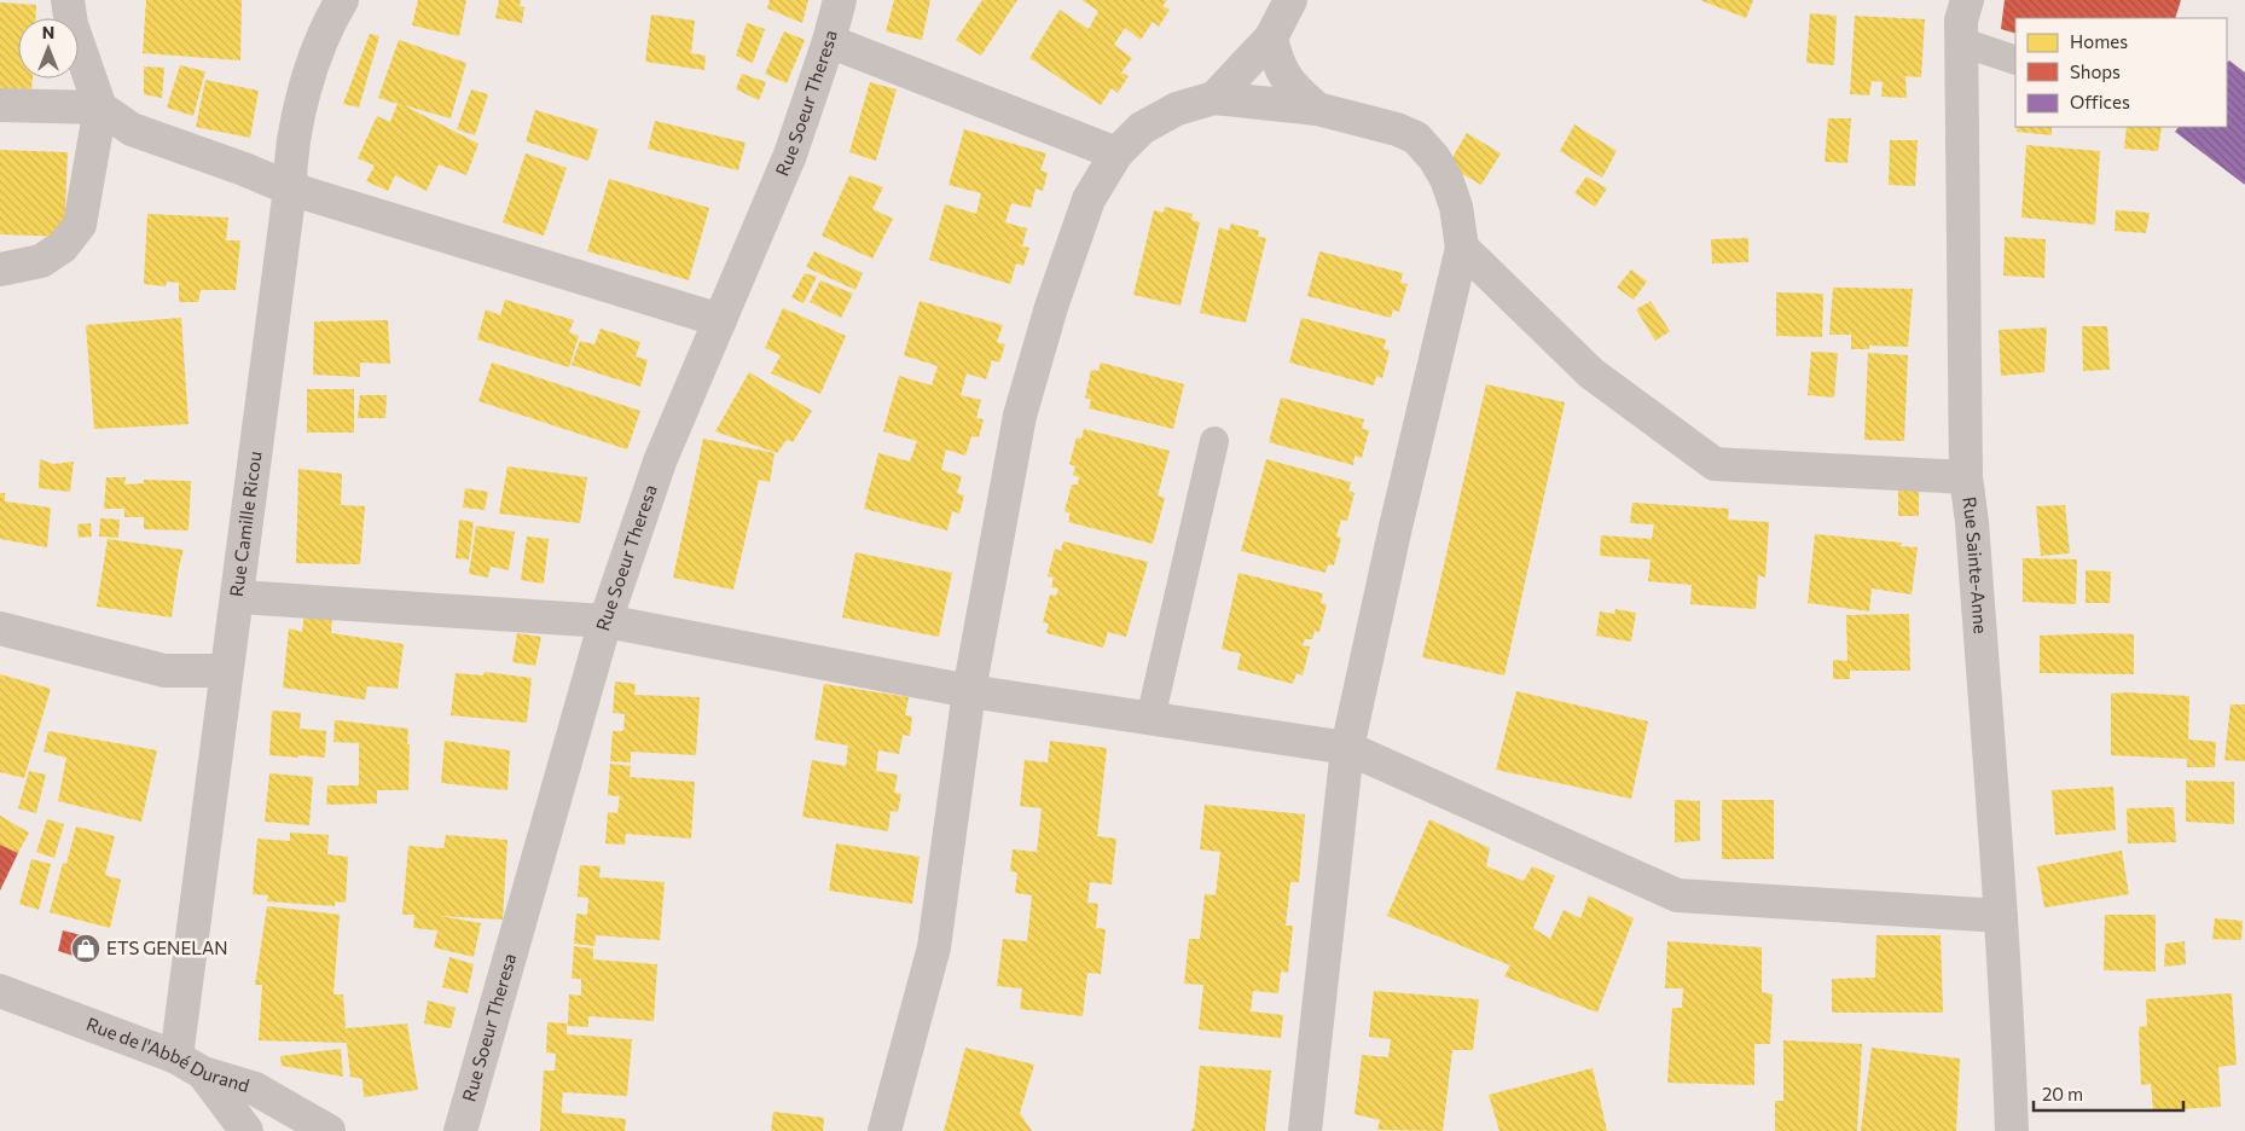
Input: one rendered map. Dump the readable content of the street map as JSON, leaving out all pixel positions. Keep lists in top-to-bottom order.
{
  "streets": {
    "street": [
      "Rue Soeur Theresa",
      "Rue Camille Ricou",
      "Rue Sainte-Anne",
      "Rue de l'Abbé Durand"
    ]
  },
  "crossings": [
    ["Rue Camille Ricou", "Rue de l'Abbé Durand"]
  ],
  "places": {
    "shop": ["ETS GENELAN"]
  },
  "legend": ["Homes", "Shops", "Offices"],
  "scale_bar": "20 m",
  "north": "top"
}
